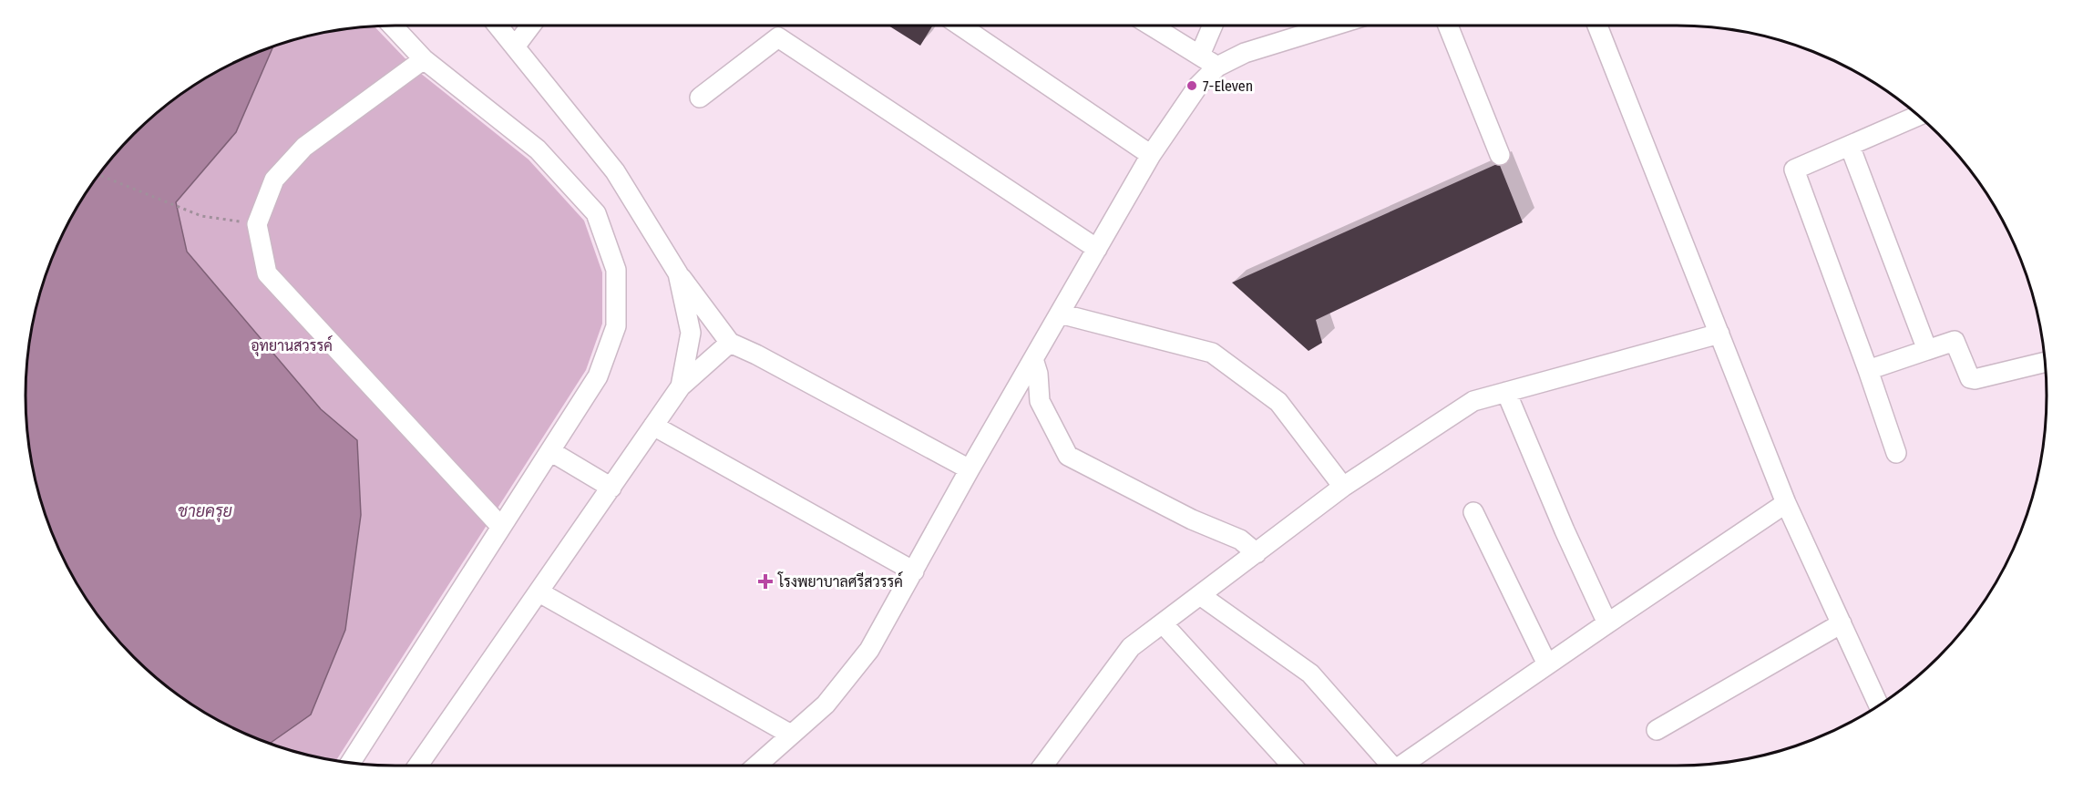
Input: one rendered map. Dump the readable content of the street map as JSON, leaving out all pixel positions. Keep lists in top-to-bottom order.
{
  "water": ["ชายครุย"],
  "parks": ["อุทยานสวรรค์"],
  "places": {
    "other": ["7-Eleven"],
    "health": ["โรงพยาบาลศรีสวรรค์"]
  }
}
